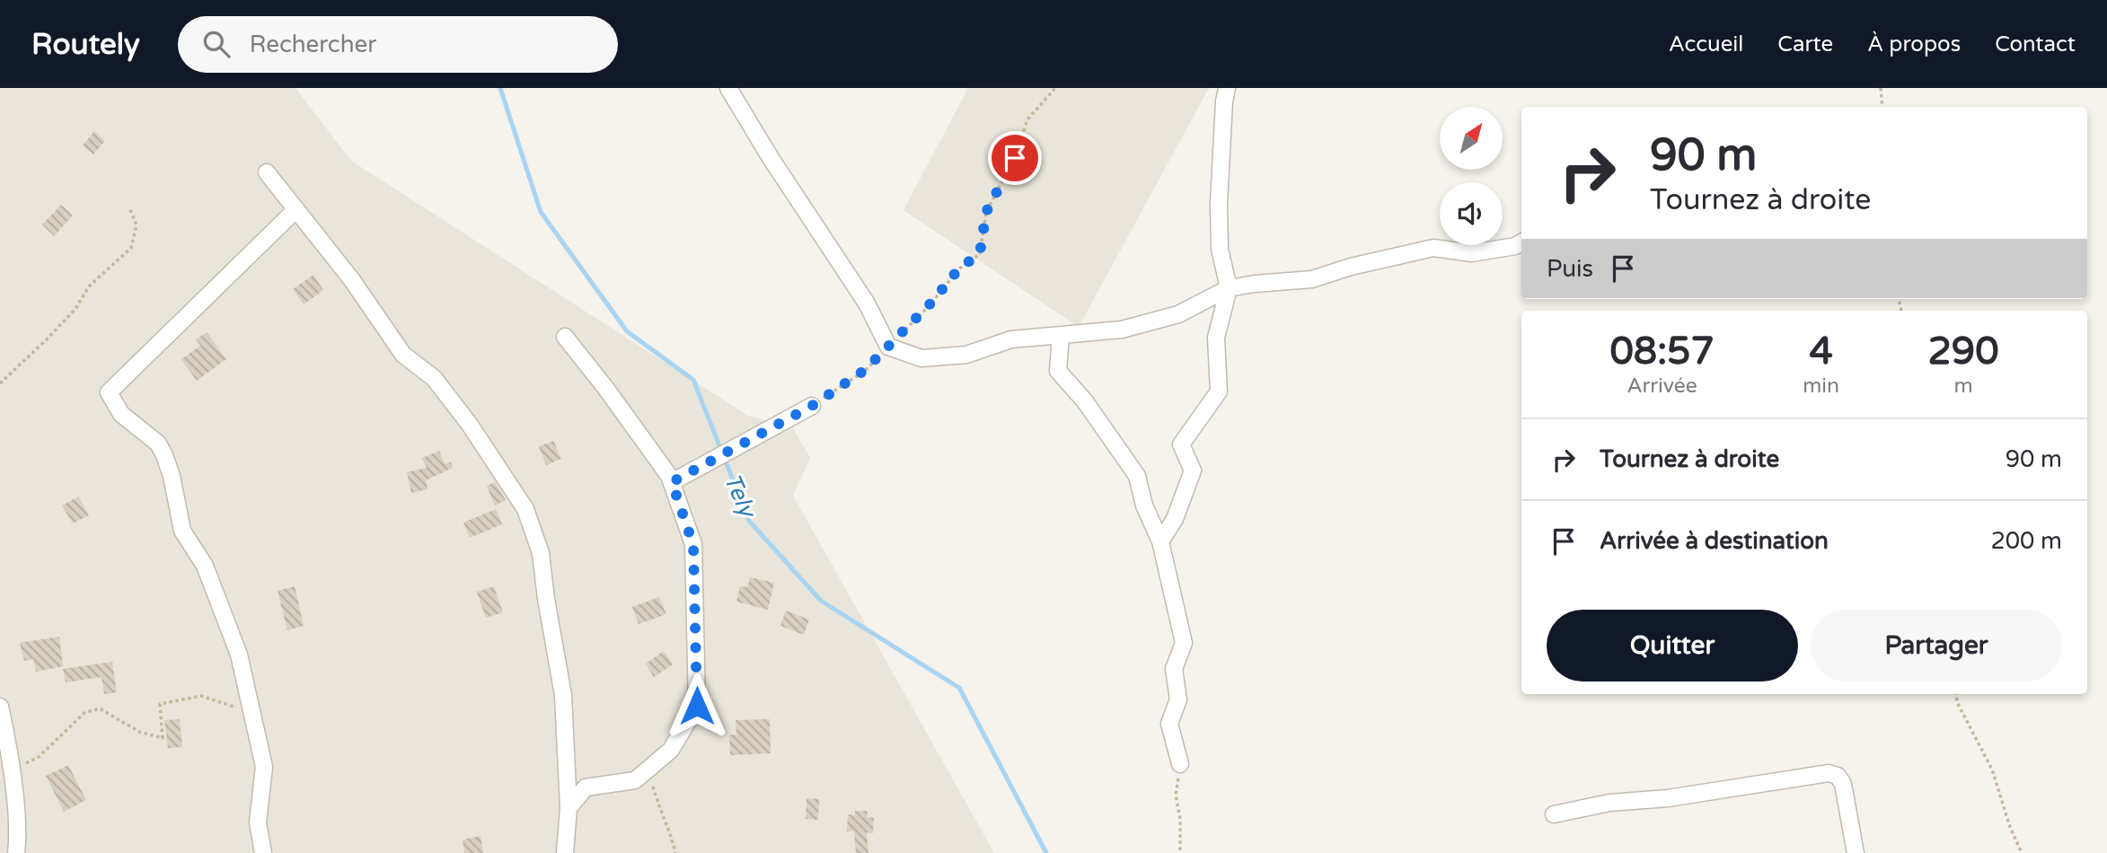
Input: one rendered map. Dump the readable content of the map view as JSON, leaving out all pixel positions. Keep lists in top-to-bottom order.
{
  "water": ["Tely"],
  "north": "top right",
  "page": {
    "header": "Routely",
    "search": "Rechercher",
    "nav": [
      "Accueil",
      "Carte",
      "À propos",
      "Contact"
    ],
    "turn": ["90 m", "Tournez à droite"],
    "then": "Puis",
    "eta": [
      "08:57",
      "Arrivée",
      "4",
      "min",
      "290",
      "m"
    ],
    "list": [
      {
        "name": "Tournez à droite",
        "value": "90 m"
      },
      {
        "name": "Arrivée à destination",
        "value": "200 m"
      }
    ],
    "buttons": ["Quitter", "Partager"]
  }
}
